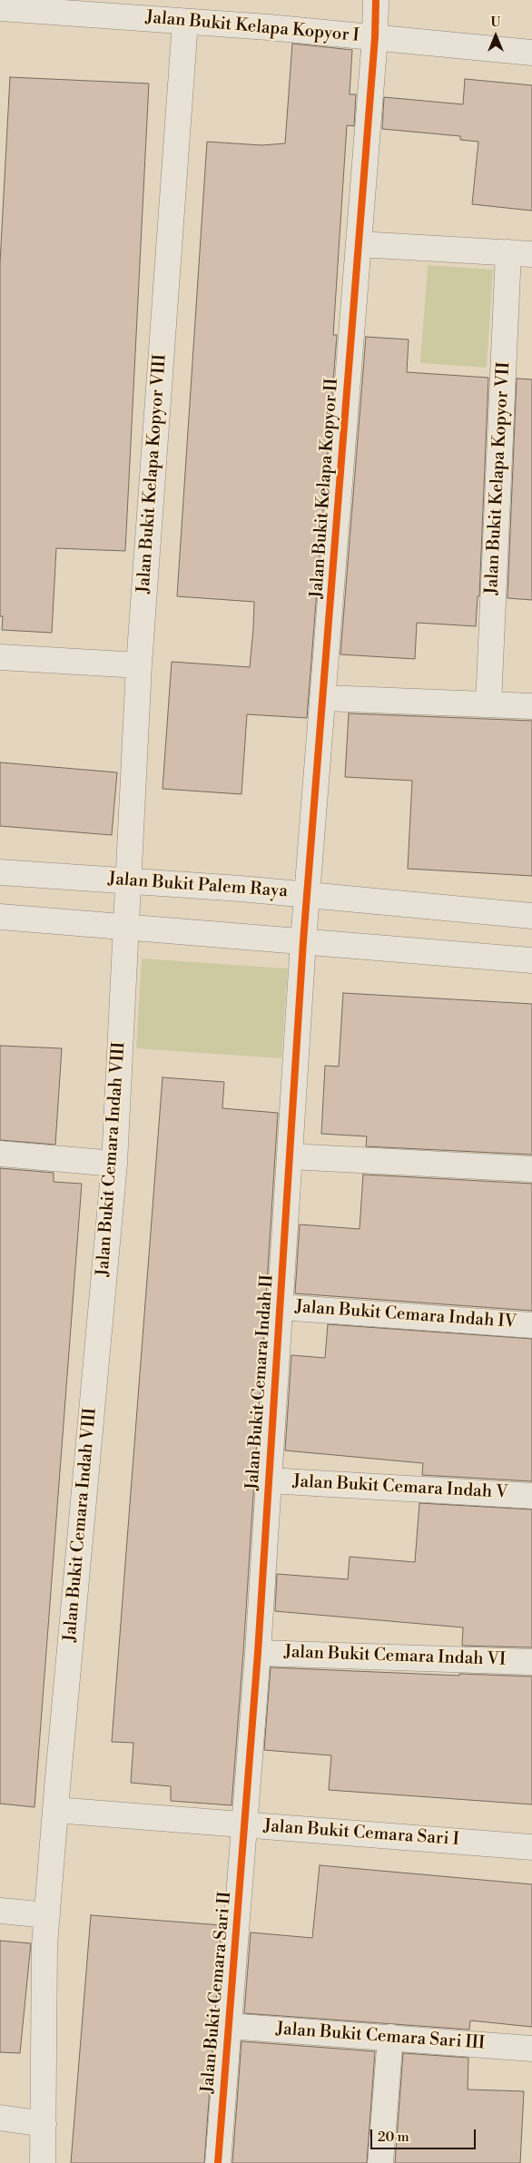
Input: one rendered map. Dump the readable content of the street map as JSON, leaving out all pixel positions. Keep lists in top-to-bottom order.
{
  "streets": {
    "street": [
      "Jalan Bukit Kelapa Kopyor I",
      "Jalan Bukit Kelapa Kopyor VIII",
      "Jalan Bukit Kelapa Kopyor VII",
      "Jalan Bukit Kelapa Kopyor II",
      "Jalan Bukit Palem Raya",
      "Jalan Bukit Cemara Indah VIII",
      "Jalan Bukit Cemara Indah IV",
      "Jalan Bukit Cemara Indah II",
      "Jalan Bukit Cemara Indah V",
      "Jalan Bukit Cemara Indah VI",
      "Jalan Bukit Cemara Sari I",
      "Jalan Bukit Cemara Sari II",
      "Jalan Bukit Cemara Sari III"
    ]
  },
  "crossings": [
    ["Jalan Bukit Kelapa Kopyor I", "Jalan Bukit Kelapa Kopyor VIII"],
    ["Jalan Bukit Kelapa Kopyor I", "Jalan Bukit Kelapa Kopyor II"],
    ["Jalan Bukit Kelapa Kopyor VIII", "Jalan Bukit Palem Raya"],
    ["Jalan Bukit Kelapa Kopyor VIII", "Jalan Bukit Cemara Indah VIII"],
    ["Jalan Bukit Kelapa Kopyor II", "Jalan Bukit Palem Raya"],
    ["Jalan Bukit Kelapa Kopyor II", "Jalan Bukit Cemara Indah II"],
    ["Jalan Bukit Cemara Indah VIII", "Jalan Bukit Cemara Sari I"],
    ["Jalan Bukit Cemara Indah IV", "Jalan Bukit Cemara Indah II"],
    ["Jalan Bukit Cemara Indah II", "Jalan Bukit Cemara Indah V"],
    ["Jalan Bukit Cemara Indah II", "Jalan Bukit Cemara Indah VI"],
    ["Jalan Bukit Cemara Indah II", "Jalan Bukit Cemara Sari I"],
    ["Jalan Bukit Cemara Indah II", "Jalan Bukit Cemara Sari II"],
    ["Jalan Bukit Cemara Sari I", "Jalan Bukit Cemara Sari II"],
    ["Jalan Bukit Cemara Sari II", "Jalan Bukit Cemara Sari III"]
  ],
  "scale_bar": "20 m",
  "north": "top"
}
